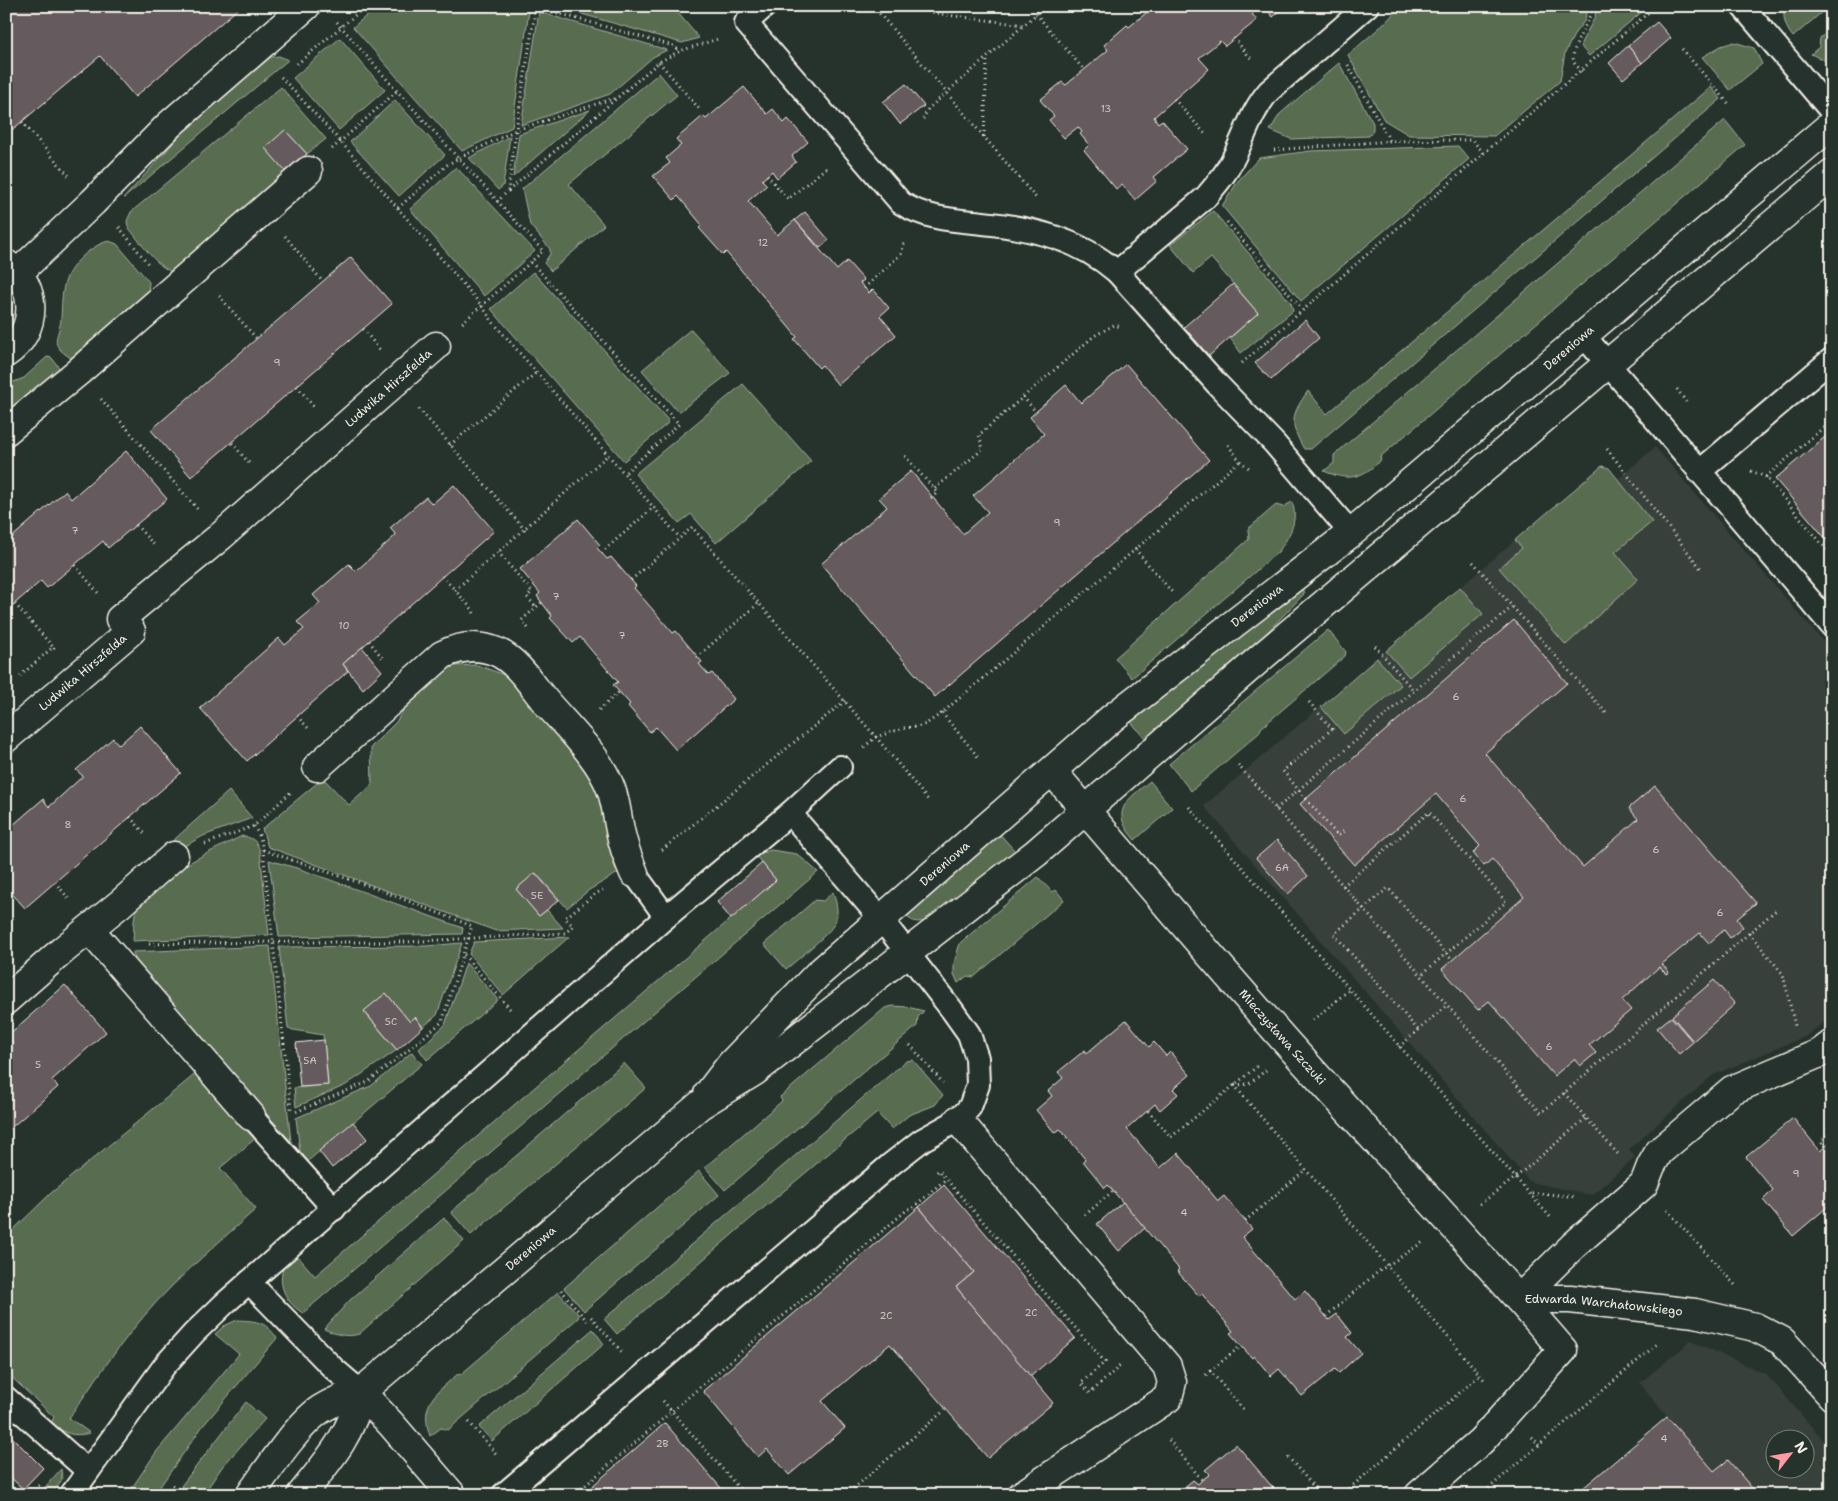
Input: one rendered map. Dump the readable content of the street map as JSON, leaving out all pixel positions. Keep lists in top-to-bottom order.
{
  "streets": {
    "street": [
      "Dereniowa",
      "Ludwika Hirszfelda",
      "Mieczysława Szczuki",
      "Edwarda Warchałowskiego"
    ]
  },
  "crossings": [
    ["Dereniowa", "Mieczysława Szczuki"],
    ["Mieczysława Szczuki", "Edwarda Warchałowskiego"]
  ],
  "house_numbers": [
    "13",
    "12",
    "9",
    "9",
    "7",
    "7",
    "10",
    "7",
    "6",
    "6",
    "8",
    "6",
    "6A",
    "5E",
    "6",
    "5C",
    "6",
    "5A",
    "5",
    "9",
    "4",
    "2C",
    "2C",
    "4",
    "2B"
  ],
  "north": "top right"
}
